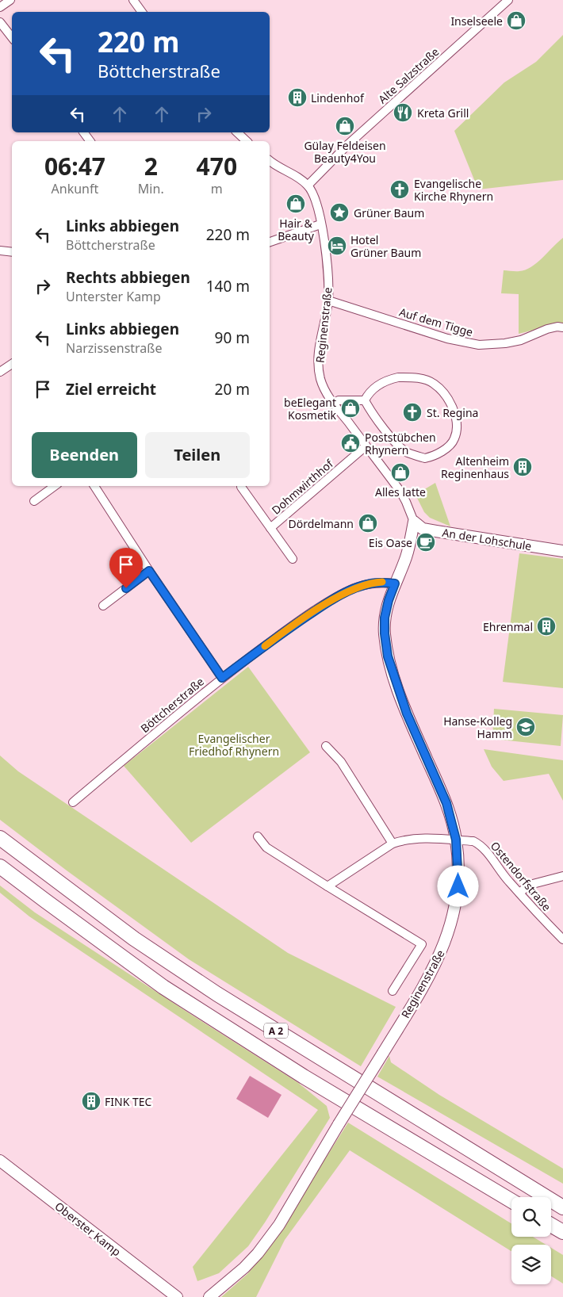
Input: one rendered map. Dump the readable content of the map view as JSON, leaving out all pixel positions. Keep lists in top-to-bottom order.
{
  "streets": {
    "highway": ["A 2"],
    "street": [
      "Alte Salzstraße",
      "Auf dem Tigge",
      "Reginenstraße",
      "Dohmwirthhof",
      "An der Lohschule",
      "Böttcherstraße",
      "Ostendorfstraße",
      "Oberster Kamp"
    ]
  },
  "crossings": [
    ["Alte Salzstraße", "Reginenstraße"],
    ["Auf dem Tigge", "Reginenstraße"],
    ["Reginenstraße", "Dohmwirthhof"],
    ["Reginenstraße", "An der Lohschule"],
    ["Reginenstraße", "Böttcherstraße"],
    ["Reginenstraße", "Ostendorfstraße"]
  ],
  "parks": ["Evangelischer Friedhof Rhynern"],
  "places": {
    "shop": [
      "Inselseele",
      "Gülay Feldeisen Beauty4You",
      "Hair & Beauty",
      "beElegant Kosmetik",
      "Alles latte",
      "Dördelmann"
    ],
    "building": [
      "Lindenhof",
      "Altenheim Reginenhaus",
      "Ehrenmal",
      "FINK TEC"
    ],
    "restaurant": ["Kreta Grill"],
    "church": ["Evangelische Kirche Rhynern", "St. Regina"],
    "place": ["Grüner Baum"],
    "hotel": ["Hotel Grüner Baum"],
    "public building": ["Poststübchen Rhynern"],
    "cafe": ["Eis Oase"],
    "school or university": ["Hanse-Kolleg Hamm"]
  },
  "page": {
    "turn": ["220 m", "Böttcherstraße"],
    "eta": [
      "06:47",
      "Ankunft",
      "2",
      "Min.",
      "470",
      "m"
    ],
    "list": [
      {
        "name": "Links abbiegen",
        "note": "Böttcherstraße",
        "value": "220 m"
      },
      {
        "name": "Rechts abbiegen",
        "note": "Unterster Kamp",
        "value": "140 m"
      },
      {
        "name": "Links abbiegen",
        "note": "Narzissenstraße",
        "value": "90 m"
      },
      {
        "name": "Ziel erreicht",
        "value": "20 m"
      }
    ],
    "buttons": ["Beenden", "Teilen"]
  }
}
